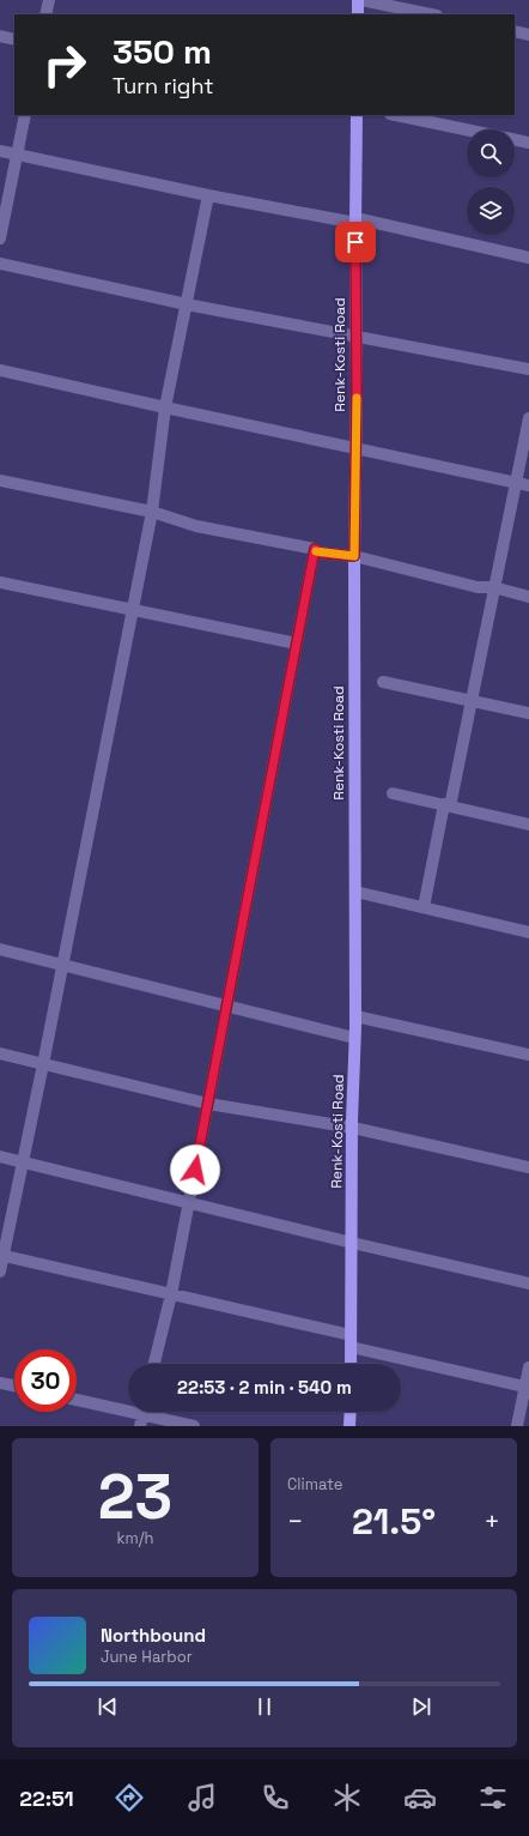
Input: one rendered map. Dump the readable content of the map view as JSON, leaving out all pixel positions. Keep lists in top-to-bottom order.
{
  "streets": {
    "main road": ["Renk-Kosti Road"]
  },
  "page": {
    "turn": ["350 m", "Turn right"],
    "limit": "30",
    "trip": "22:53 · 2 min · 540 m",
    "tile": [
      ["23", "km/h"],
      "Climate"
    ],
    "heat": ["−", "21.5°", "+"],
    "song": ["Northbound", "June Harbor"],
    "tabs": "22:51"
  }
}
